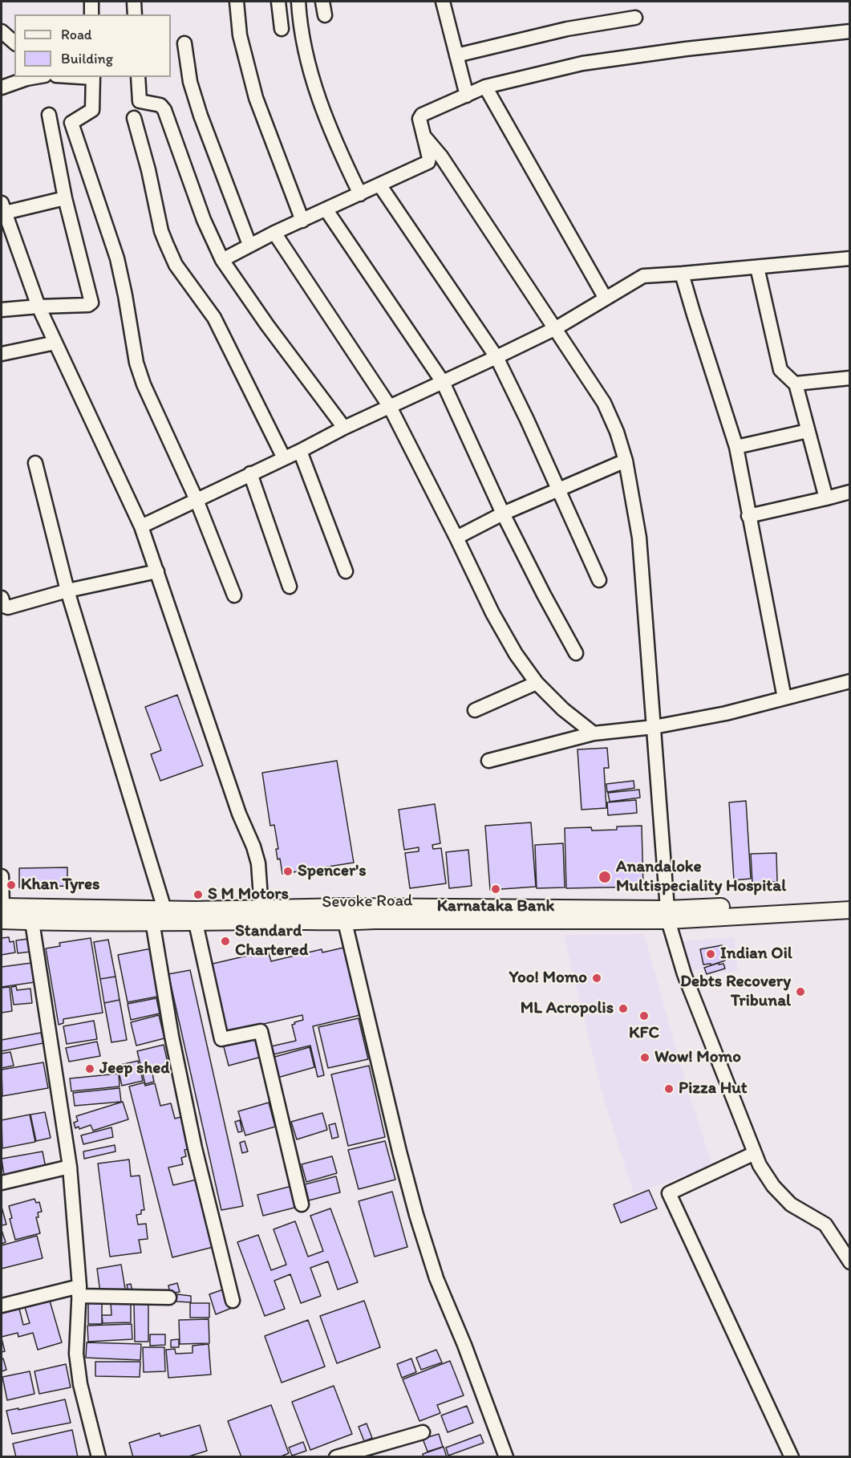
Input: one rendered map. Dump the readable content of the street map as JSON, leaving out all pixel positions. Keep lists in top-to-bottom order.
{
  "streets": {
    "main road": ["Sevoke Road"]
  },
  "places": [
    "Spencer's",
    "Anandaloke Multispeciality Hospital",
    "Khan Tyres",
    "Karnataka Bank",
    "S M Motors",
    "Standard Chartered",
    "Indian Oil",
    "Yoo! Momo",
    "Debts Recovery Tribunal",
    "ML Acropolis",
    "KFC",
    "Wow! Momo",
    "Jeep shed",
    "Pizza Hut"
  ],
  "legend": ["Road", "Building"]
}
